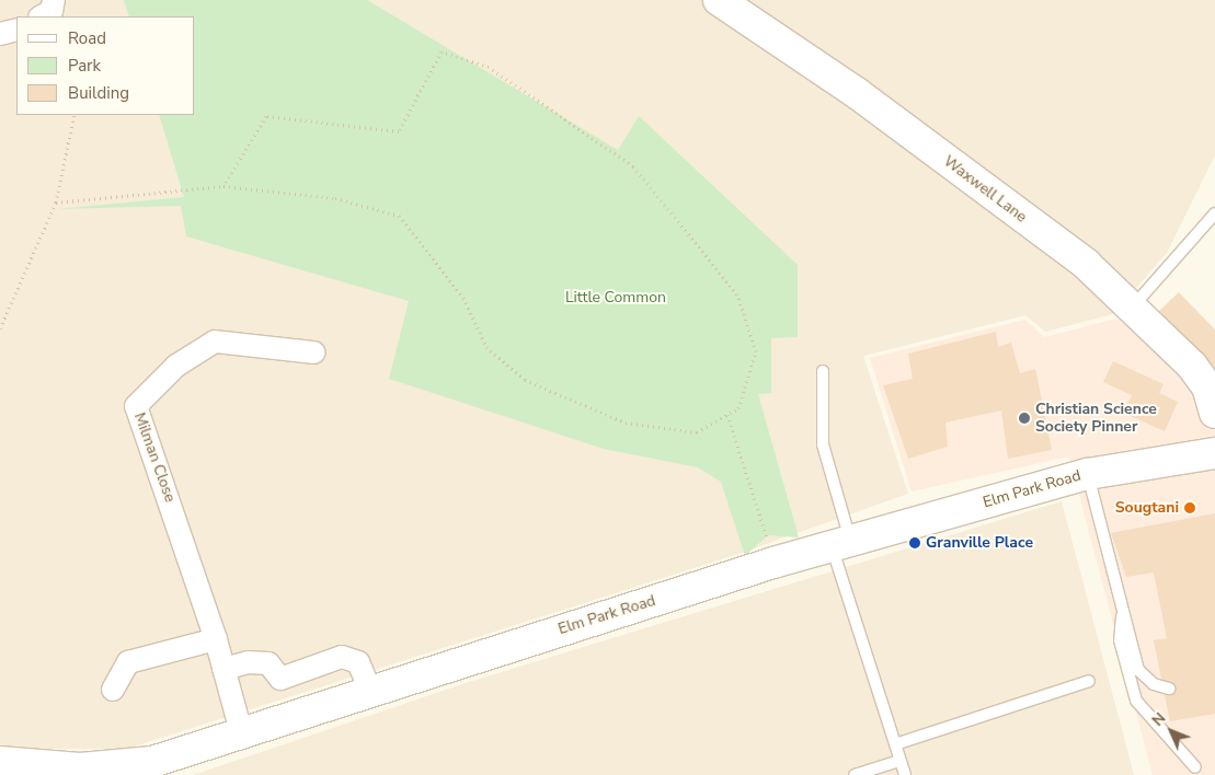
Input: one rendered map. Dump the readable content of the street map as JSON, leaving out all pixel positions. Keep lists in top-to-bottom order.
{
  "streets": {
    "street": ["Waxwell Lane", "Milman Close", "Elm Park Road"]
  },
  "crossings": [
    ["Milman Close", "Elm Park Road"]
  ],
  "parks": ["Little Common"],
  "places": ["Christian Science Society Pinner", "Sougtani", "Granville Place"],
  "legend": ["Road", "Park", "Building"],
  "north": "top left"
}
